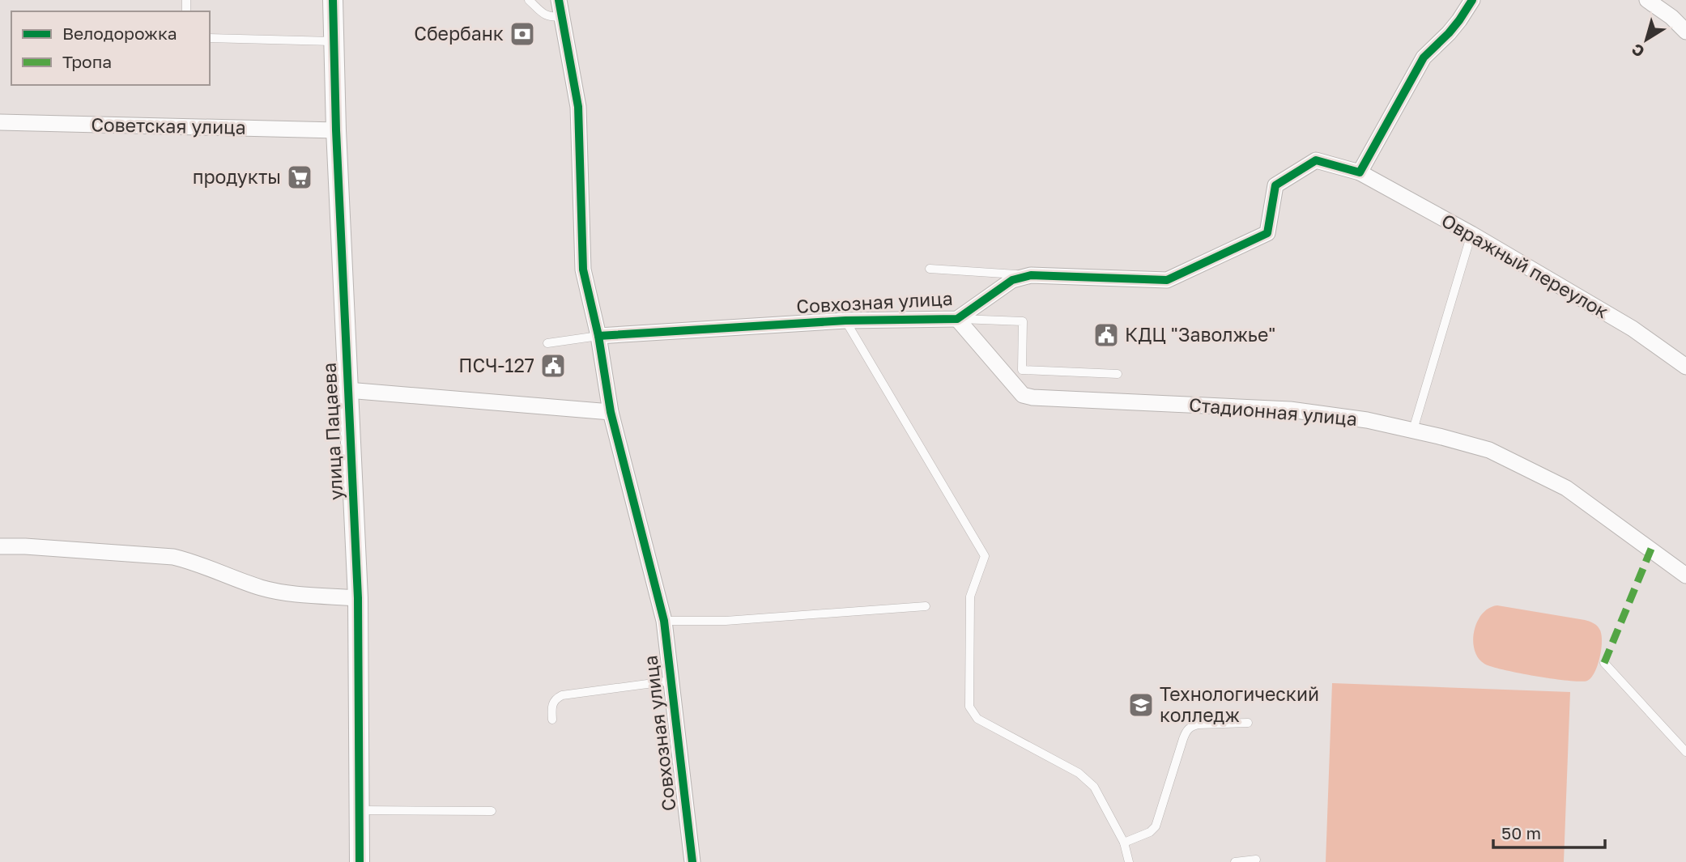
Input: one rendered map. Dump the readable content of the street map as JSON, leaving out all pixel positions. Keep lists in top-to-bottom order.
{
  "streets": {
    "street": [
      "Советская улица",
      "Овражный переулок",
      "Совхозная улица",
      "Стадионная улица",
      "улица Пацаева"
    ]
  },
  "crossings": [
    ["Советская улица", "улица Пацаева"],
    ["Овражный переулок", "Совхозная улица"],
    ["Совхозная улица", "Стадионная улица"]
  ],
  "places": {
    "bank": ["Сбербанк"],
    "supermarket": ["продукты"],
    "public building": ["КДЦ \"Заволжье\"", "ПСЧ-127"],
    "school or university": ["Технологический колледж"]
  },
  "legend": ["Велодорожка", "Тропа"],
  "scale_bar": "50 m",
  "north": "bottom left"
}
